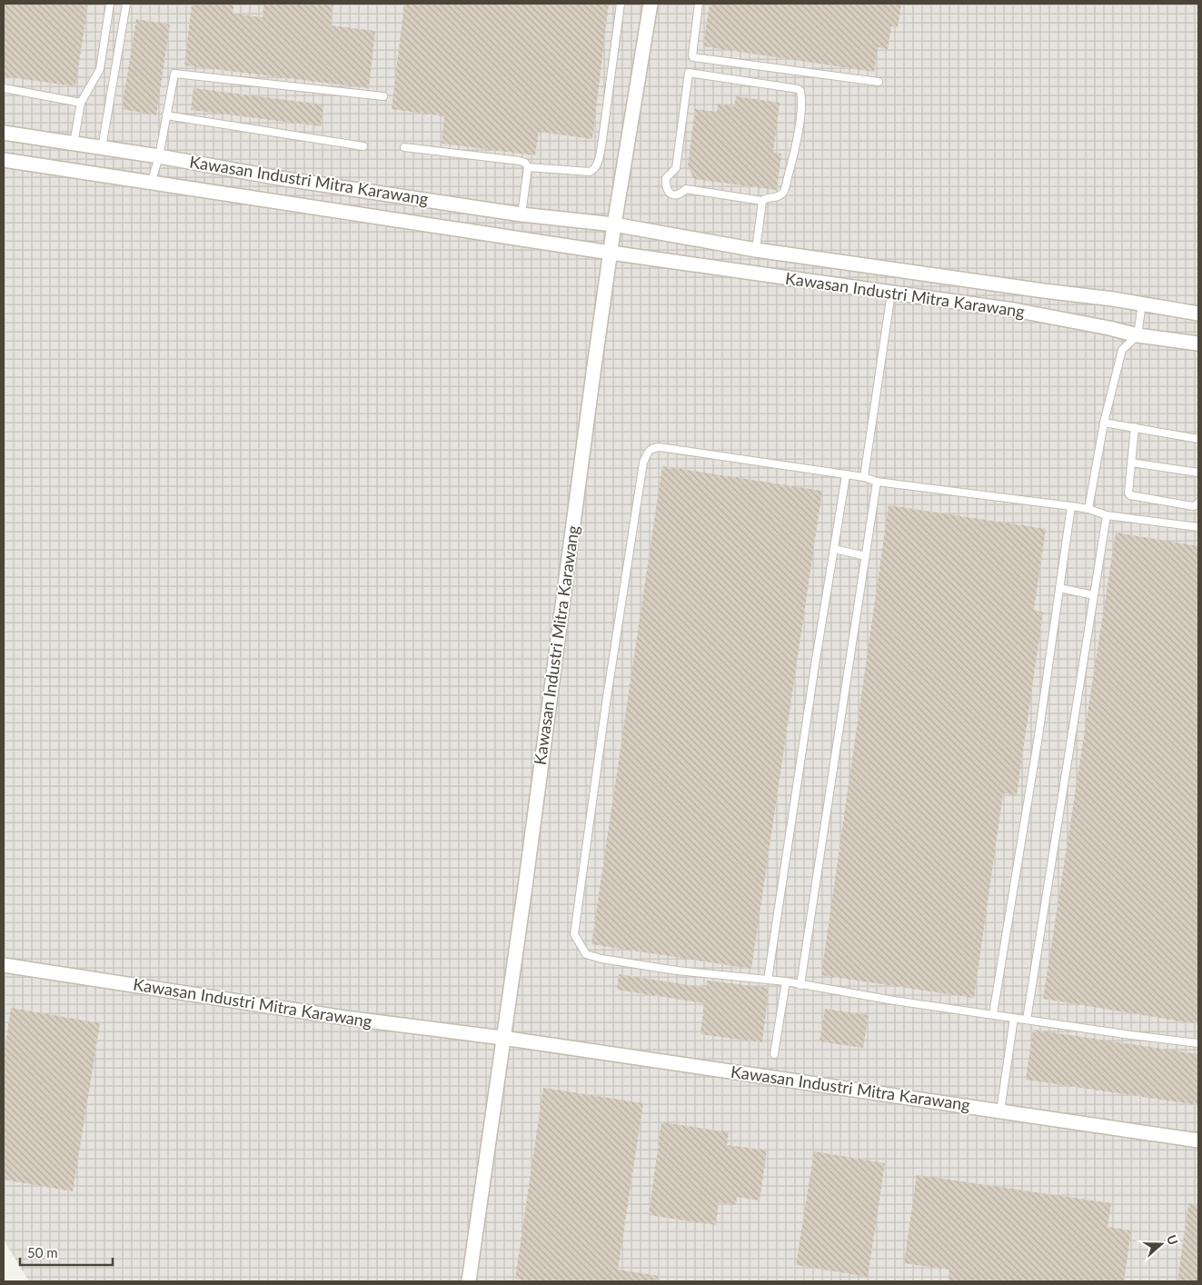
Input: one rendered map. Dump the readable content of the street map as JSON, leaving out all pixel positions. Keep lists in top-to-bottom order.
{
  "streets": {
    "street": ["Kawasan Industri Mitra Karawang"]
  },
  "scale_bar": "50 m",
  "north": "right"
}
